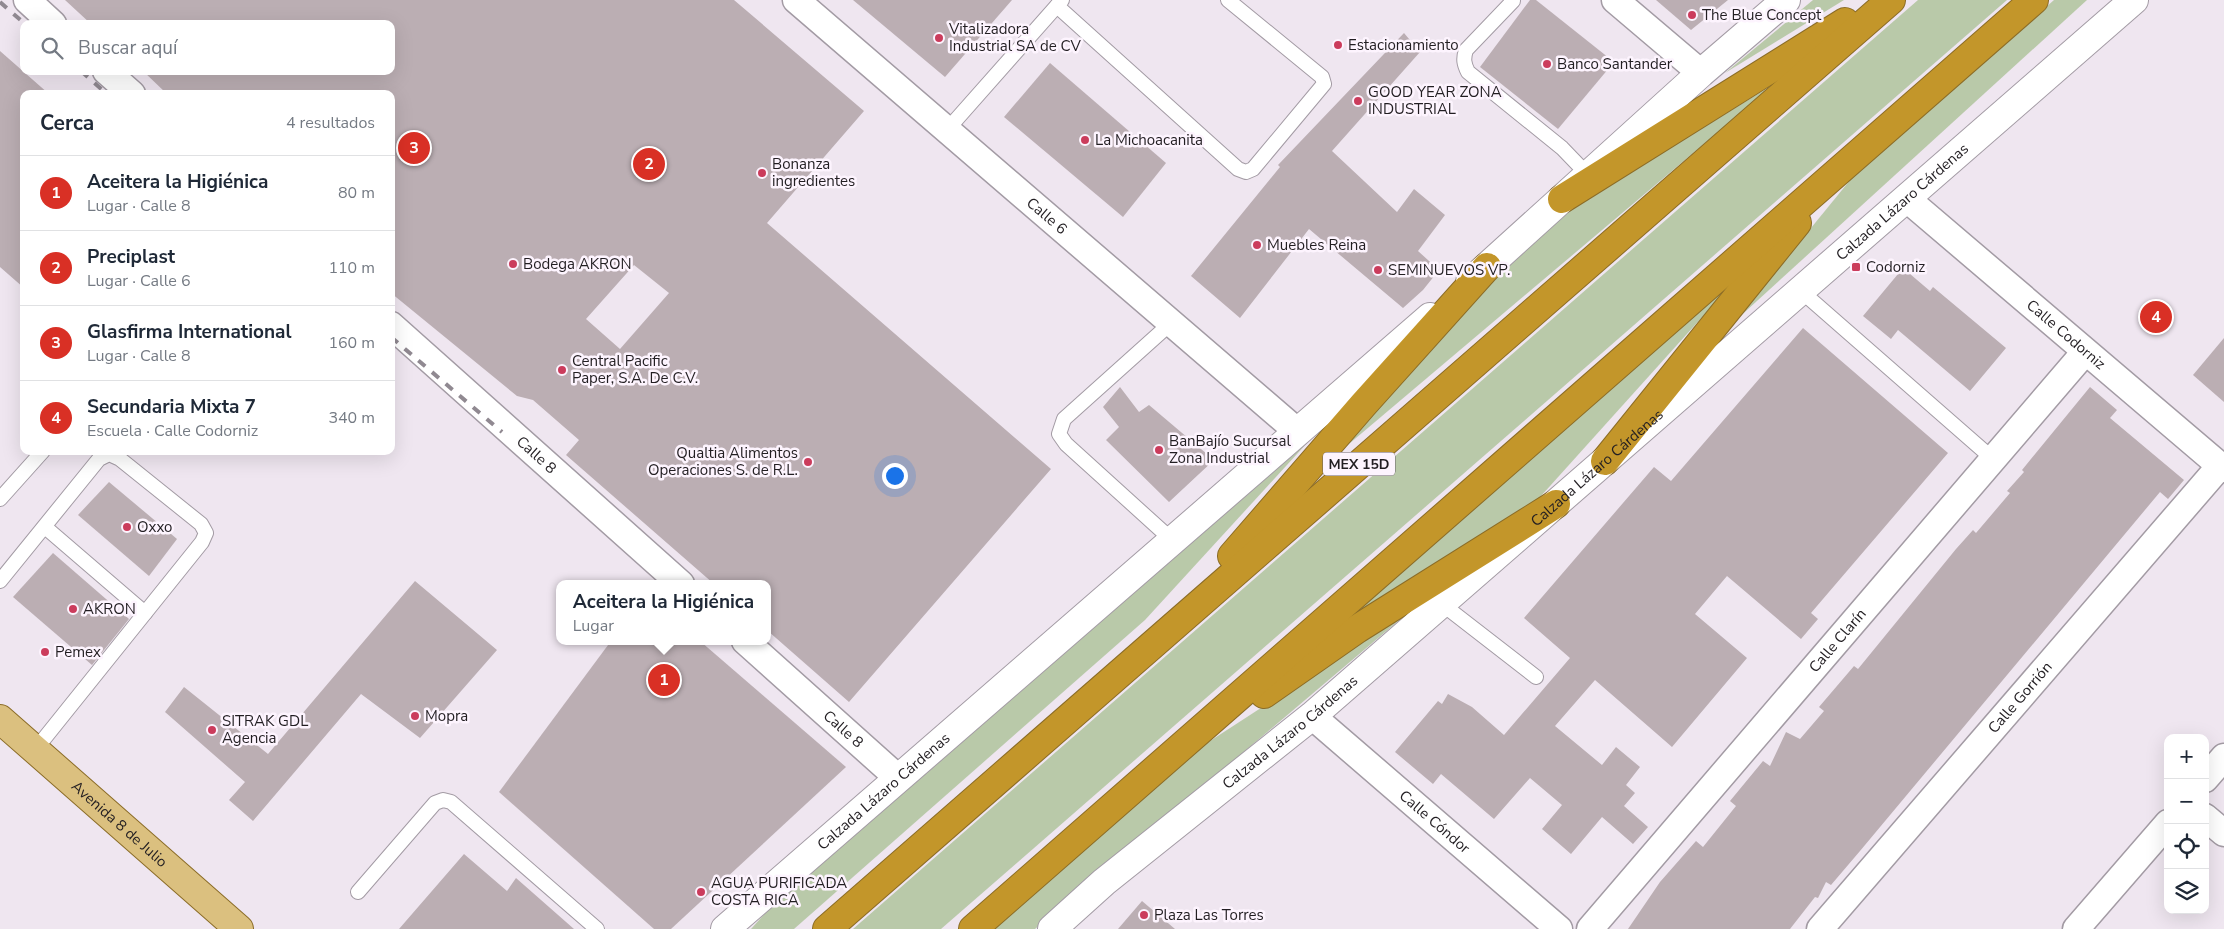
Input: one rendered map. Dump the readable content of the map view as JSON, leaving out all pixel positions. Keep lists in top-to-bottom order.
{
  "streets": {
    "highway": ["MEX 15D"],
    "main road": ["Calzada Lázaro Cárdenas", "Avenida 8 de Julio"],
    "street": [
      "Calle 6",
      "Calle Codorniz",
      "Calle 8",
      "Calle Clarín",
      "Calle Gorrión",
      "Calle Cóndor"
    ]
  },
  "crossings": [
    ["Calzada Lázaro Cárdenas", "Calle 6"],
    ["Calzada Lázaro Cárdenas", "Calle Codorniz"],
    ["Calzada Lázaro Cárdenas", "Calle 8"],
    ["Calzada Lázaro Cárdenas", "Calle Cóndor"],
    ["Calle Codorniz", "Calle Clarín"],
    ["Calle Codorniz", "Calle Gorrión"]
  ],
  "places": {
    "other": [
      "The Blue Concept",
      "Vitalizadora Industrial SA de CV",
      "Estacionamiento",
      "Banco Santander",
      "GOOD YEAR ZONA INDUSTRIAL",
      "La Michoacanita",
      "Bonanza ingredientes",
      "Muebles Reina",
      "Bodega AKRON",
      "SEMINUEVOS VP.",
      "Central Pacific Paper, S.A. De C.V.",
      "BanBajío Sucursal Zona Industrial",
      "Qualtia Alimentos Operaciones S. de R.L.",
      "Oxxo",
      "AKRON",
      "Pemex",
      "Mopra",
      "SITRAK GDL Agencia",
      "AGUA PURIFICADA COSTA RICA",
      "Plaza Las Torres"
    ],
    "transit": ["Codorniz"]
  },
  "page": {
    "search": "Buscar aquí",
    "heading": ["Cerca", "4 resultados"],
    "pins": [
      "3",
      "2",
      "4",
      "1"
    ],
    "list": [
      {
        "mark": "1",
        "name": "Aceitera la Higiénica",
        "note": "Lugar · Calle 8",
        "value": "80 m"
      },
      {
        "mark": "2",
        "name": "Preciplast",
        "note": "Lugar · Calle 6",
        "value": "110 m"
      },
      {
        "mark": "3",
        "name": "Glasfirma International",
        "note": "Lugar · Calle 8",
        "value": "160 m"
      },
      {
        "mark": "4",
        "name": "Secundaria Mixta 7",
        "note": "Escuela · Calle Codorniz",
        "value": "340 m"
      }
    ],
    "popup": ["Aceitera la Higiénica", "Lugar"],
    "map_buttons": ["+", "−"]
  }
}
